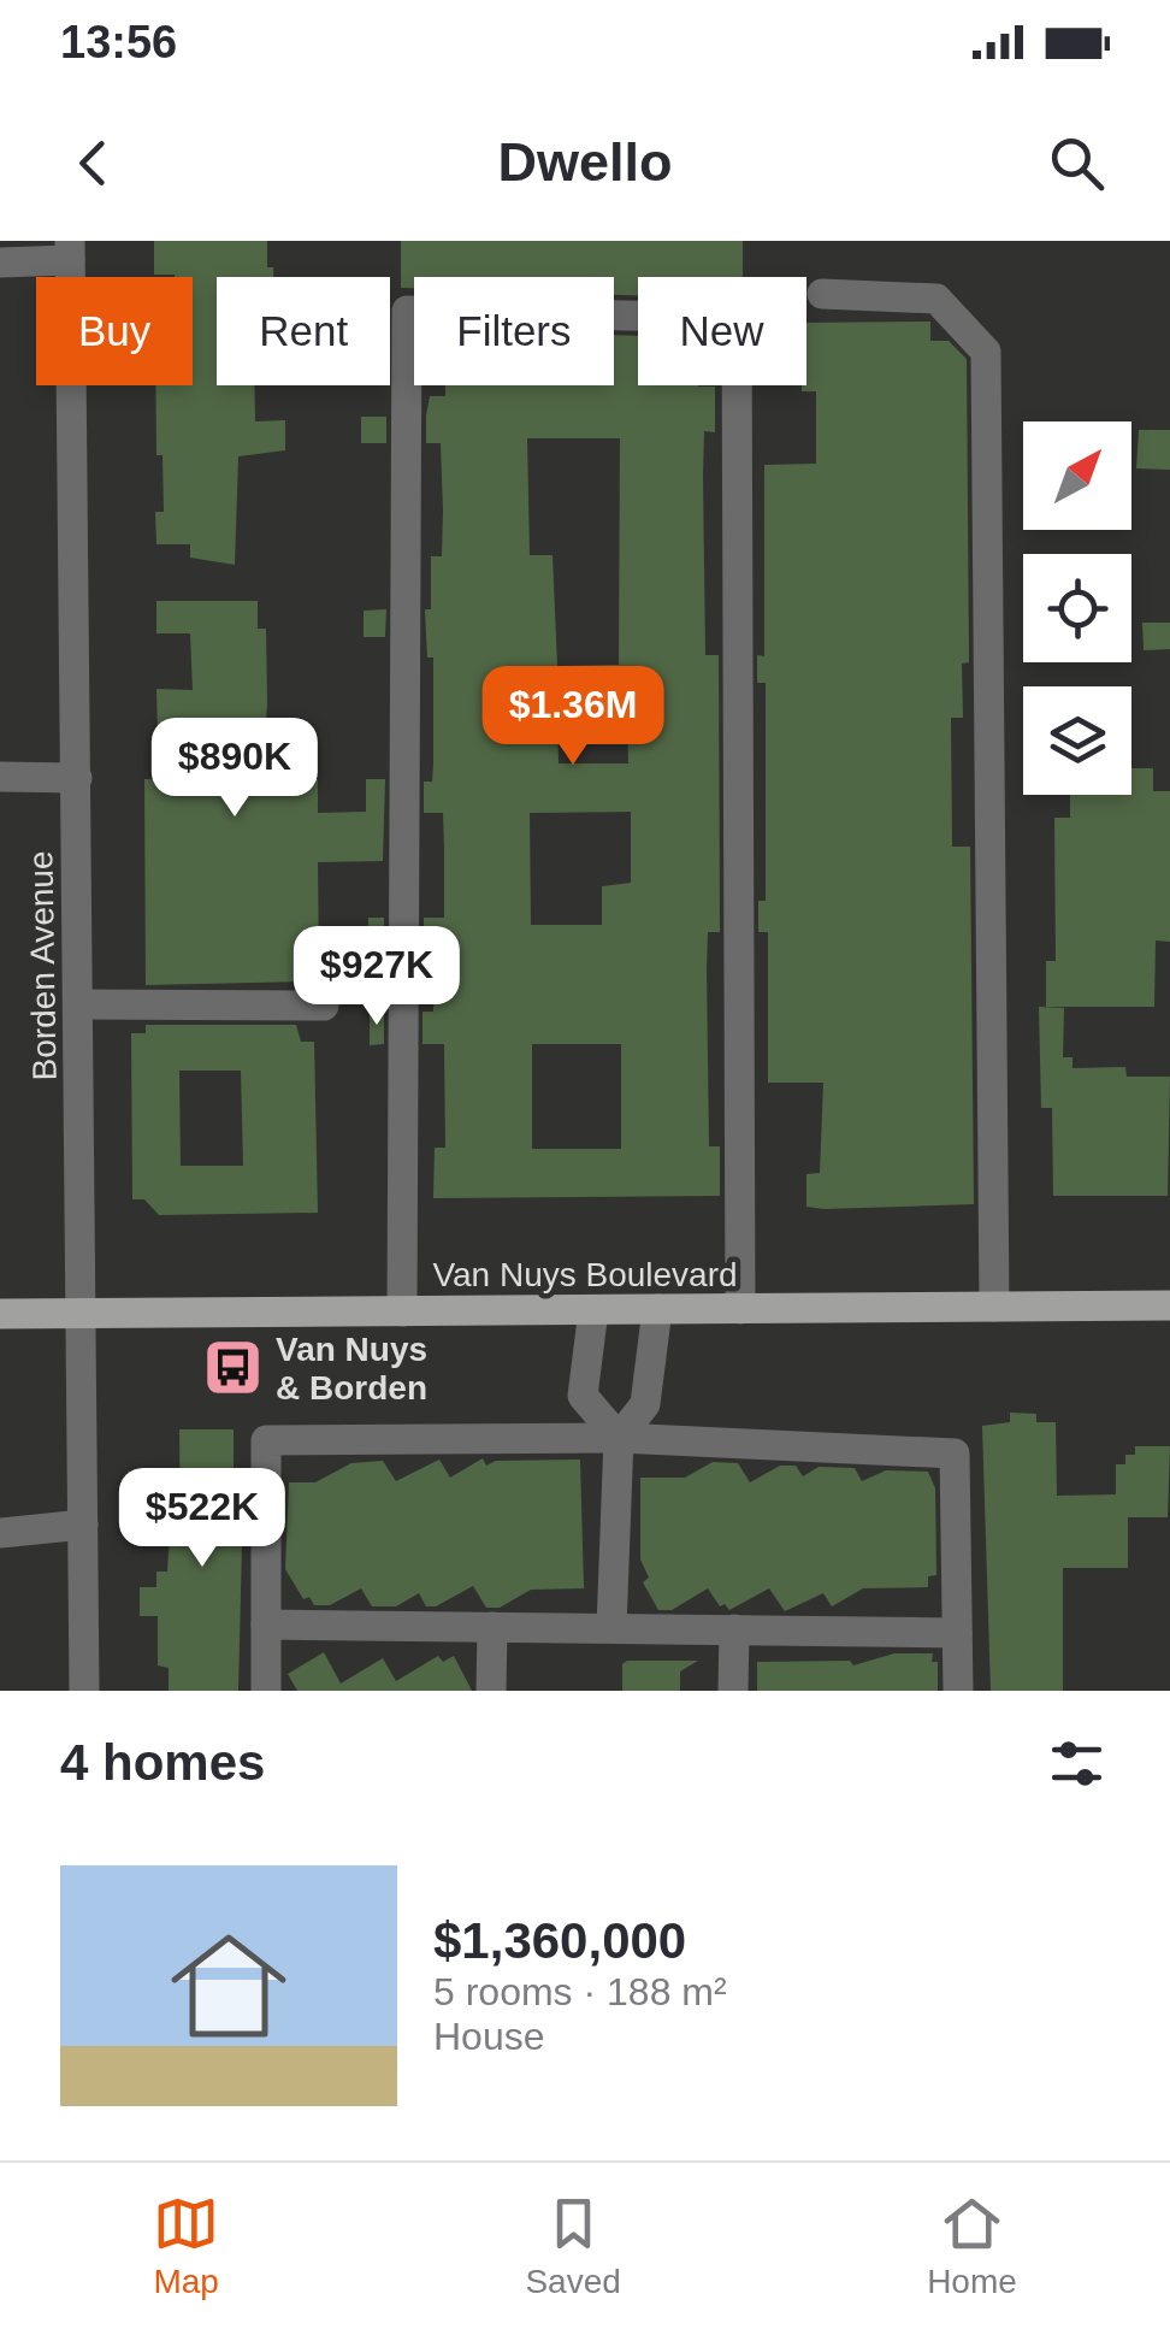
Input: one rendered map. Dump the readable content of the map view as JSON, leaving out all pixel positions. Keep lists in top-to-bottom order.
{
  "streets": {
    "main road": ["Van Nuys Boulevard"],
    "street": ["Borden Avenue"]
  },
  "crossings": [
    ["Borden Avenue", "Van Nuys Boulevard"]
  ],
  "places": {
    "bus stop": ["Van Nuys & Borden"]
  },
  "north": "top right",
  "page": {
    "status": "13:56",
    "header": "Dwello",
    "chip": [
      "Buy",
      "Rent",
      "Filters",
      "New"
    ],
    "price": [
      "$1.36M",
      "$890K",
      "$927K",
      "$522K"
    ],
    "heading": "4 homes",
    "list": [
      {
        "name": "$1,360,000",
        "note": "5 rooms · 188 m² · House"
      }
    ],
    "tabs": ["Map", "Saved", "Home"]
  }
}
